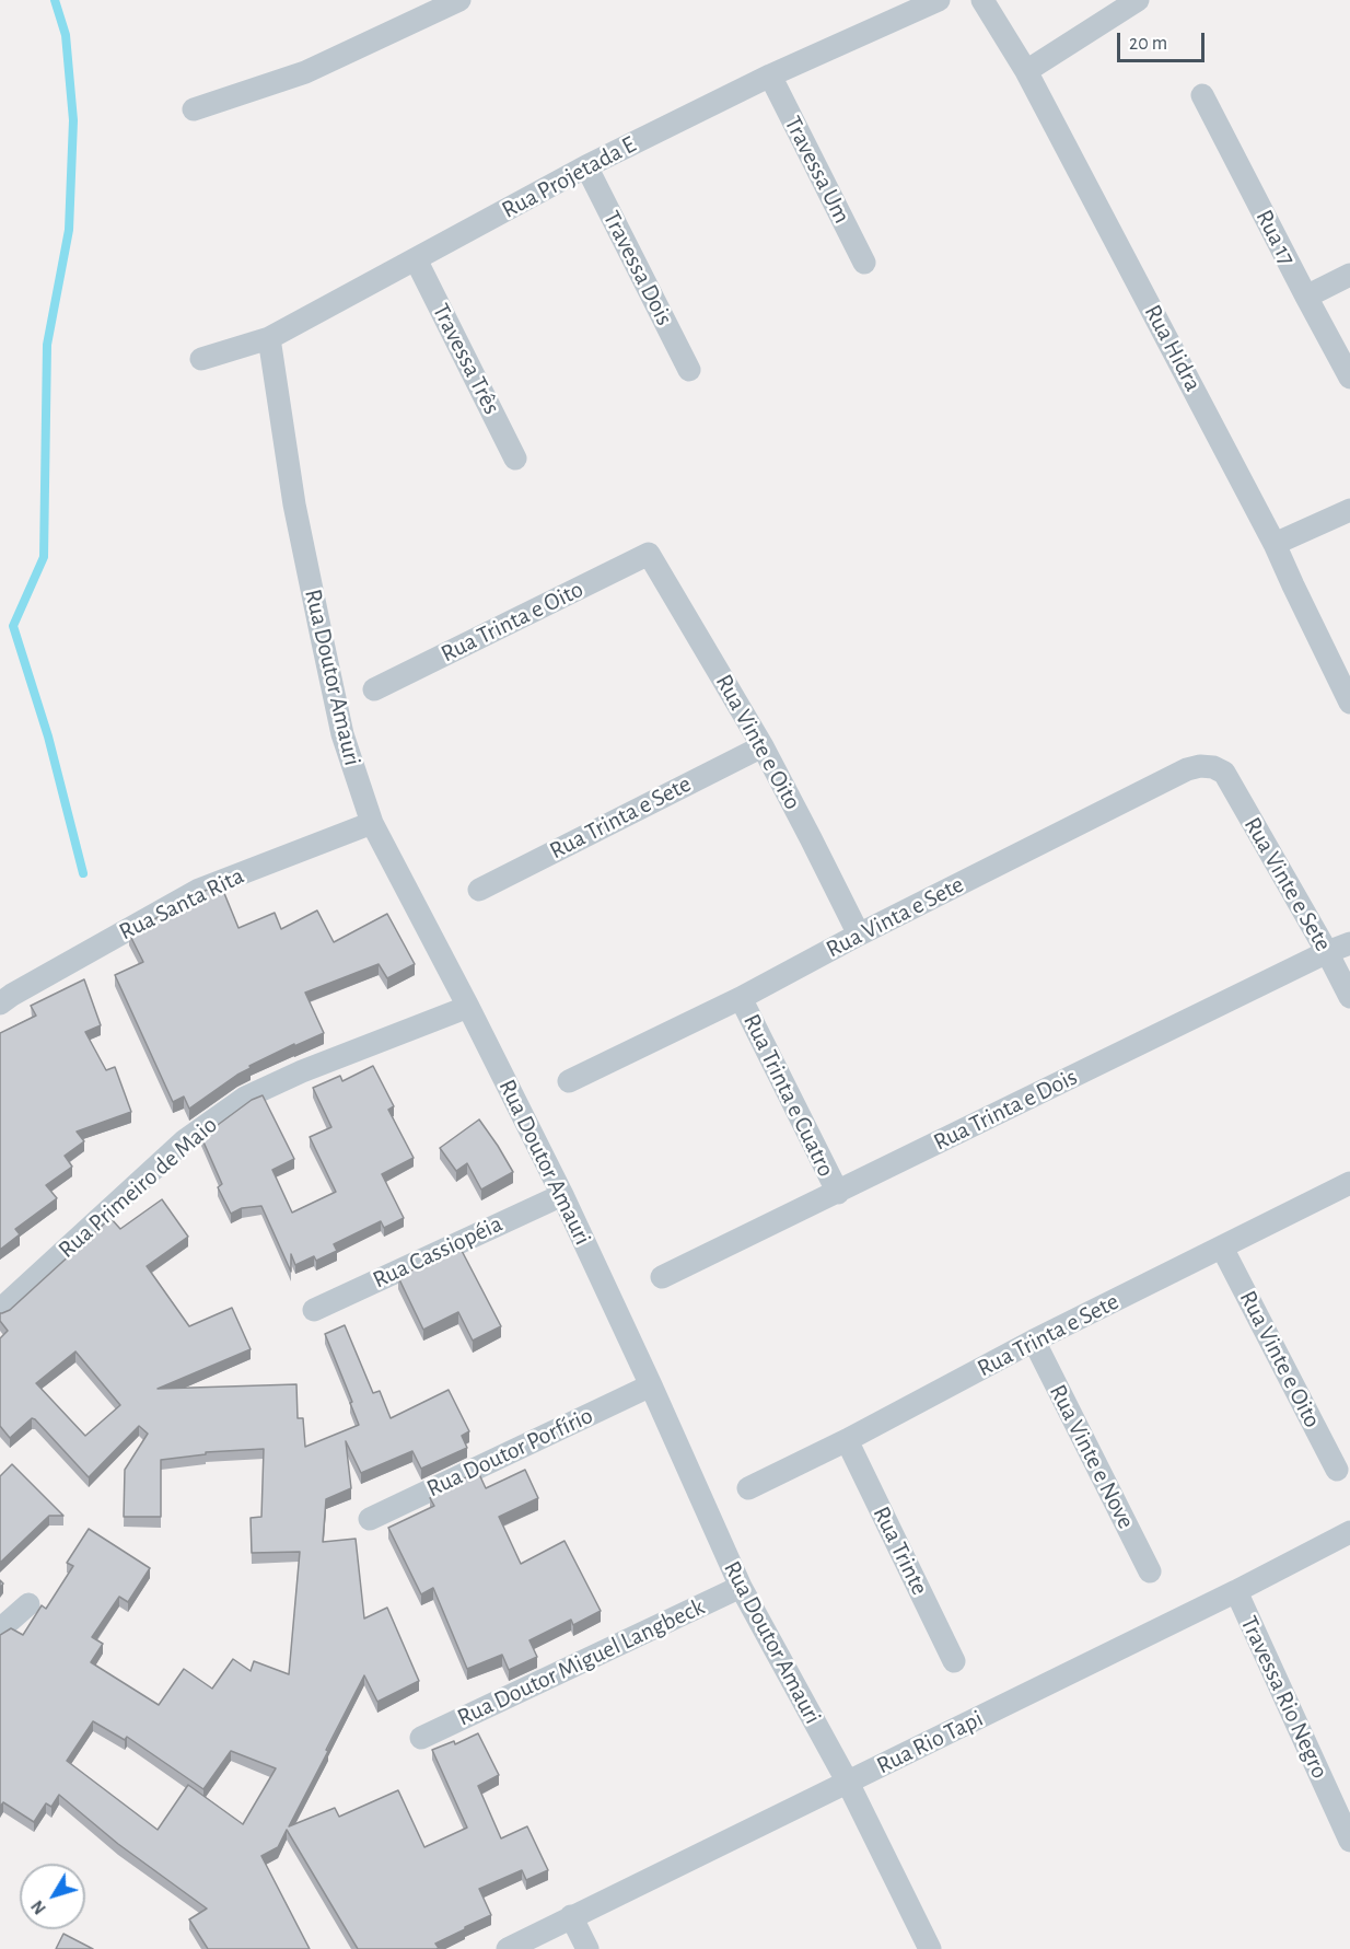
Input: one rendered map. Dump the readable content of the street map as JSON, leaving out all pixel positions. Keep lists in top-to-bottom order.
{
  "streets": {
    "street": [
      "Travessa Um",
      "Rua Projetada E",
      "Rua 17",
      "Travessa Dois",
      "Rua Hidra",
      "Travessa Três",
      "Rua Trinta e Oito",
      "Rua Doutor Amauri",
      "Rua Vinte e Oito",
      "Rua Trinta e Sete",
      "Rua Vinte e Sete",
      "Rua Santa Rita",
      "Rua Vinta e Sete",
      "Rua Trinta e Cuatro",
      "Rua Trinta e Dois",
      "Rua Primeiro de Maio",
      "Rua Cassiopéia",
      "Rua Doutor Porfírio",
      "Rua Vinte e Nove",
      "Rua Trinte",
      "Rua Doutor Miguel Langbeck",
      "Travessa Rio Negro",
      "Rua Rio Tapi"
    ]
  },
  "crossings": [
    ["Travessa Um", "Rua Projetada E"],
    ["Rua Projetada E", "Travessa Dois"],
    ["Rua Projetada E", "Travessa Três"],
    ["Rua Projetada E", "Rua Doutor Amauri"],
    ["Rua Trinta e Oito", "Rua Vinte e Oito"],
    ["Rua Doutor Amauri", "Rua Santa Rita"],
    ["Rua Doutor Amauri", "Rua Primeiro de Maio"],
    ["Rua Doutor Amauri", "Rua Cassiopéia"],
    ["Rua Doutor Amauri", "Rua Doutor Porfírio"],
    ["Rua Doutor Amauri", "Rua Doutor Miguel Langbeck"],
    ["Rua Doutor Amauri", "Rua Rio Tapi"],
    ["Rua Vinte e Oito", "Rua Trinta e Sete"],
    ["Rua Vinte e Oito", "Rua Vinta e Sete"],
    ["Rua Trinta e Sete", "Rua Vinte e Nove"],
    ["Rua Trinta e Sete", "Rua Trinte"],
    ["Rua Vinte e Sete", "Rua Vinta e Sete"],
    ["Rua Vinte e Sete", "Rua Trinta e Dois"],
    ["Rua Vinta e Sete", "Rua Trinta e Cuatro"],
    ["Rua Trinta e Cuatro", "Rua Trinta e Dois"],
    ["Travessa Rio Negro", "Rua Rio Tapi"]
  ],
  "scale_bar": "20 m",
  "north": "bottom left"
}
